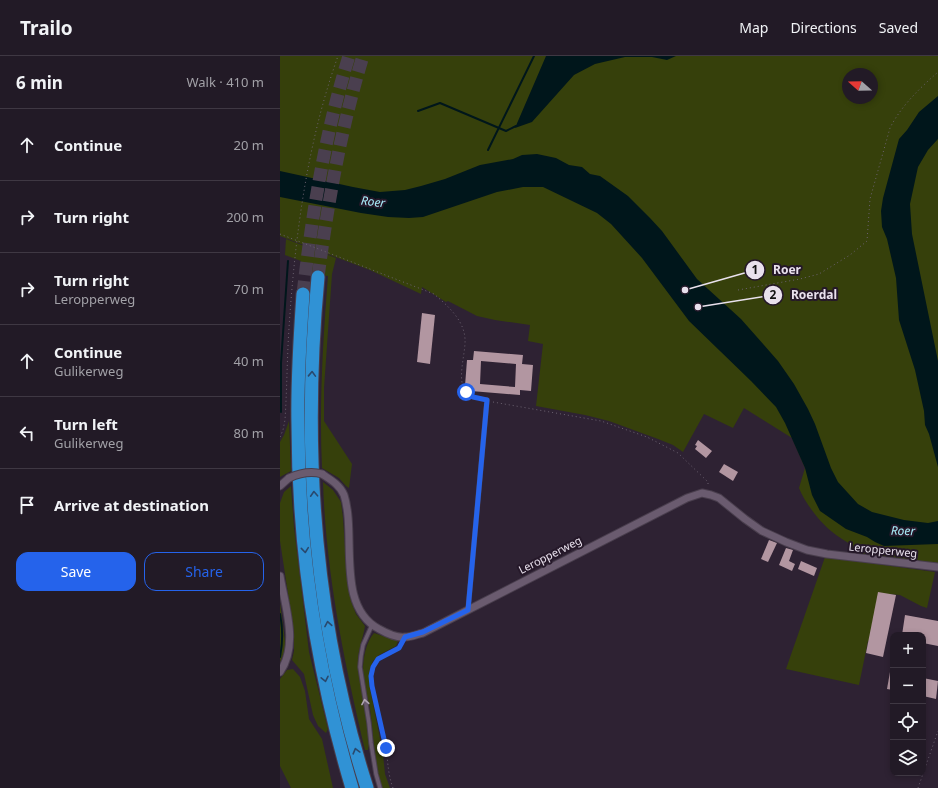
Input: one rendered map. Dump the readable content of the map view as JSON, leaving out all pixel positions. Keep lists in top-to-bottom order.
{
  "streets": {
    "street": ["Leropperweg"]
  },
  "water": ["Roer"],
  "places": ["Roer", "Roerdal"],
  "north": "left",
  "page": {
    "header": "Trailo",
    "nav": ["Map", "Directions", "Saved"],
    "heading": ["6 min", "Walk · 410 m"],
    "list": [
      ["Continue", "20 m"],
      ["Turn right", "200 m"],
      ["Turn right", "Leropperweg", "70 m"],
      ["Continue", "Gulikerweg", "40 m"],
      ["Turn left", "Gulikerweg", "80 m"],
      "Arrive at destination"
    ],
    "buttons": ["Save", "Share"],
    "map_buttons": ["+", "−"]
  }
}
